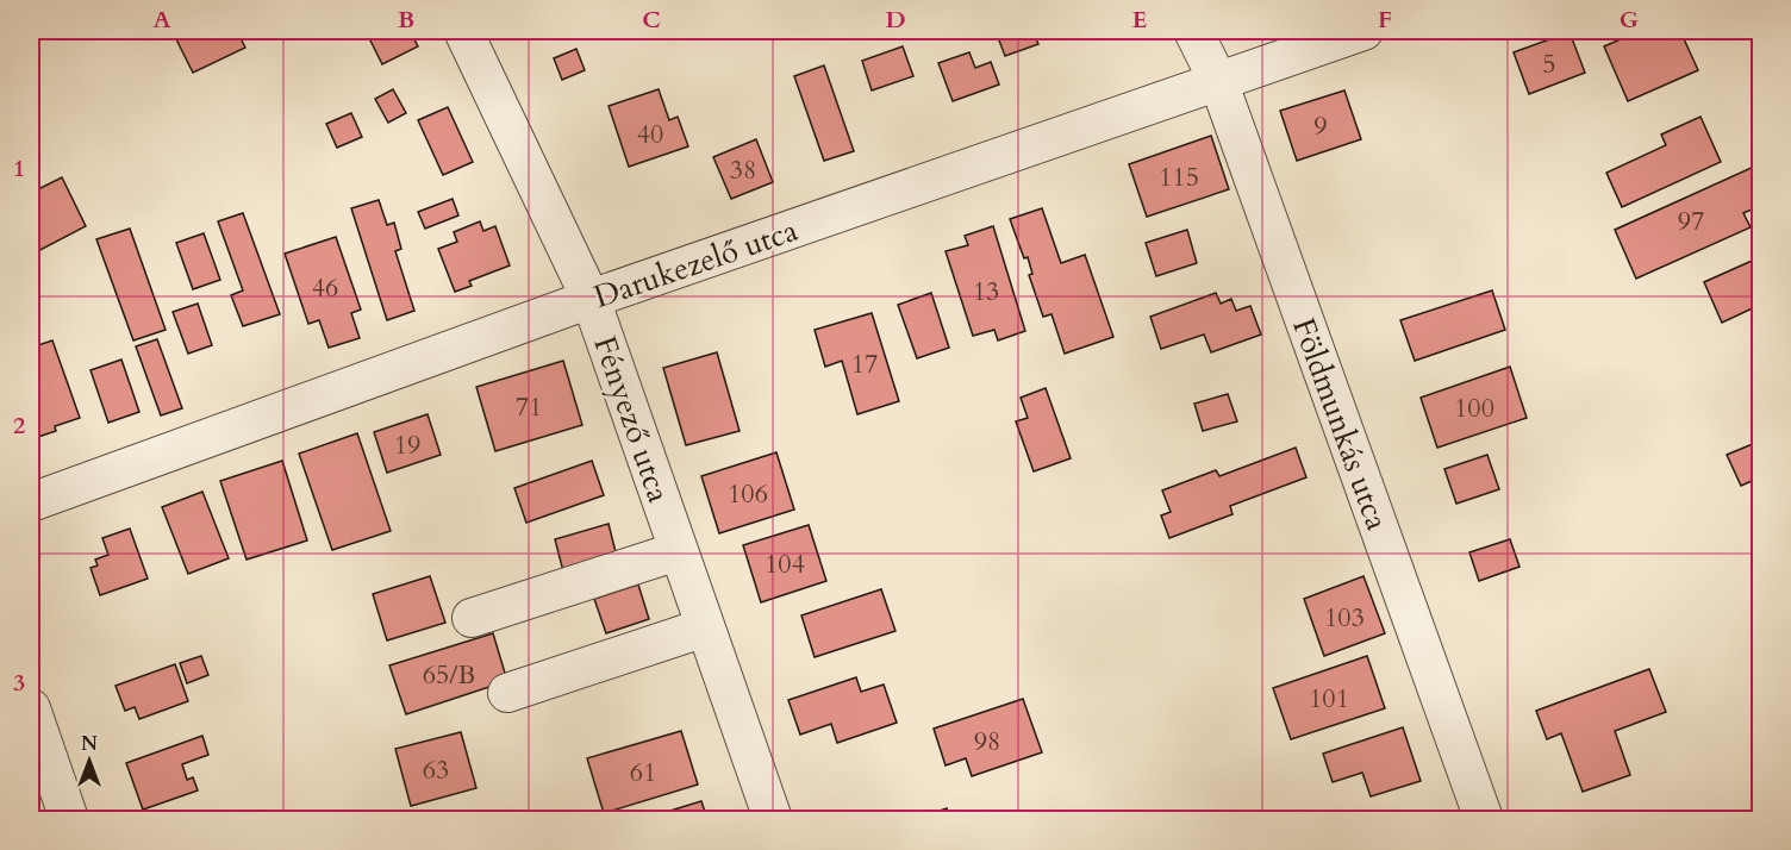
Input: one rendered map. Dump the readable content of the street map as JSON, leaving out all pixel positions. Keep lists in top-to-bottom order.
{
  "streets": {
    "street": ["Darukezelő utca", "Fényező utca", "Földmunkás utca"]
  },
  "crossings": [
    ["Darukezelő utca", "Fényező utca"],
    ["Darukezelő utca", "Földmunkás utca"]
  ],
  "house_numbers": [
    "5",
    "9",
    "40",
    "38",
    "115",
    "97",
    "46",
    "13",
    "17",
    "71",
    "100",
    "19",
    "106",
    "104",
    "103",
    "65/B",
    "101",
    "98",
    "63",
    "61"
  ],
  "north": "top",
  "grid": {
    "columns": [
      "A",
      "B",
      "C",
      "D",
      "E",
      "F",
      "G"
    ],
    "rows": ["1", "2", "3"]
  }
}
